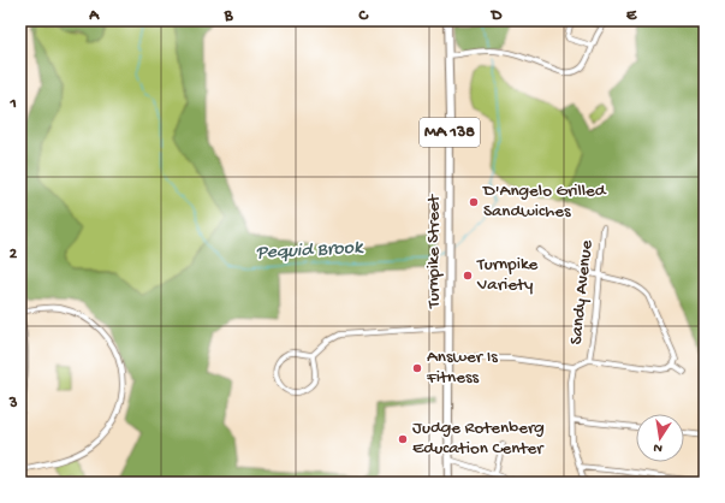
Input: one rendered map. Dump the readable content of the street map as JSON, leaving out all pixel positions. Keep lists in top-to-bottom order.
{
  "streets": {
    "main road": ["MA 138", "Turnpike Street"],
    "street": ["Sandy Avenue"]
  },
  "water": ["Pequid Brook"],
  "places": [
    "D'Angelo Grilled Sandwiches",
    "Turnpike Variety",
    "Answer Is Fitness",
    "Judge Rotenberg Education Center"
  ],
  "north": "bottom",
  "grid": {
    "columns": [
      "A",
      "B",
      "C",
      "D",
      "E"
    ],
    "rows": ["1", "2", "3"]
  }
}
